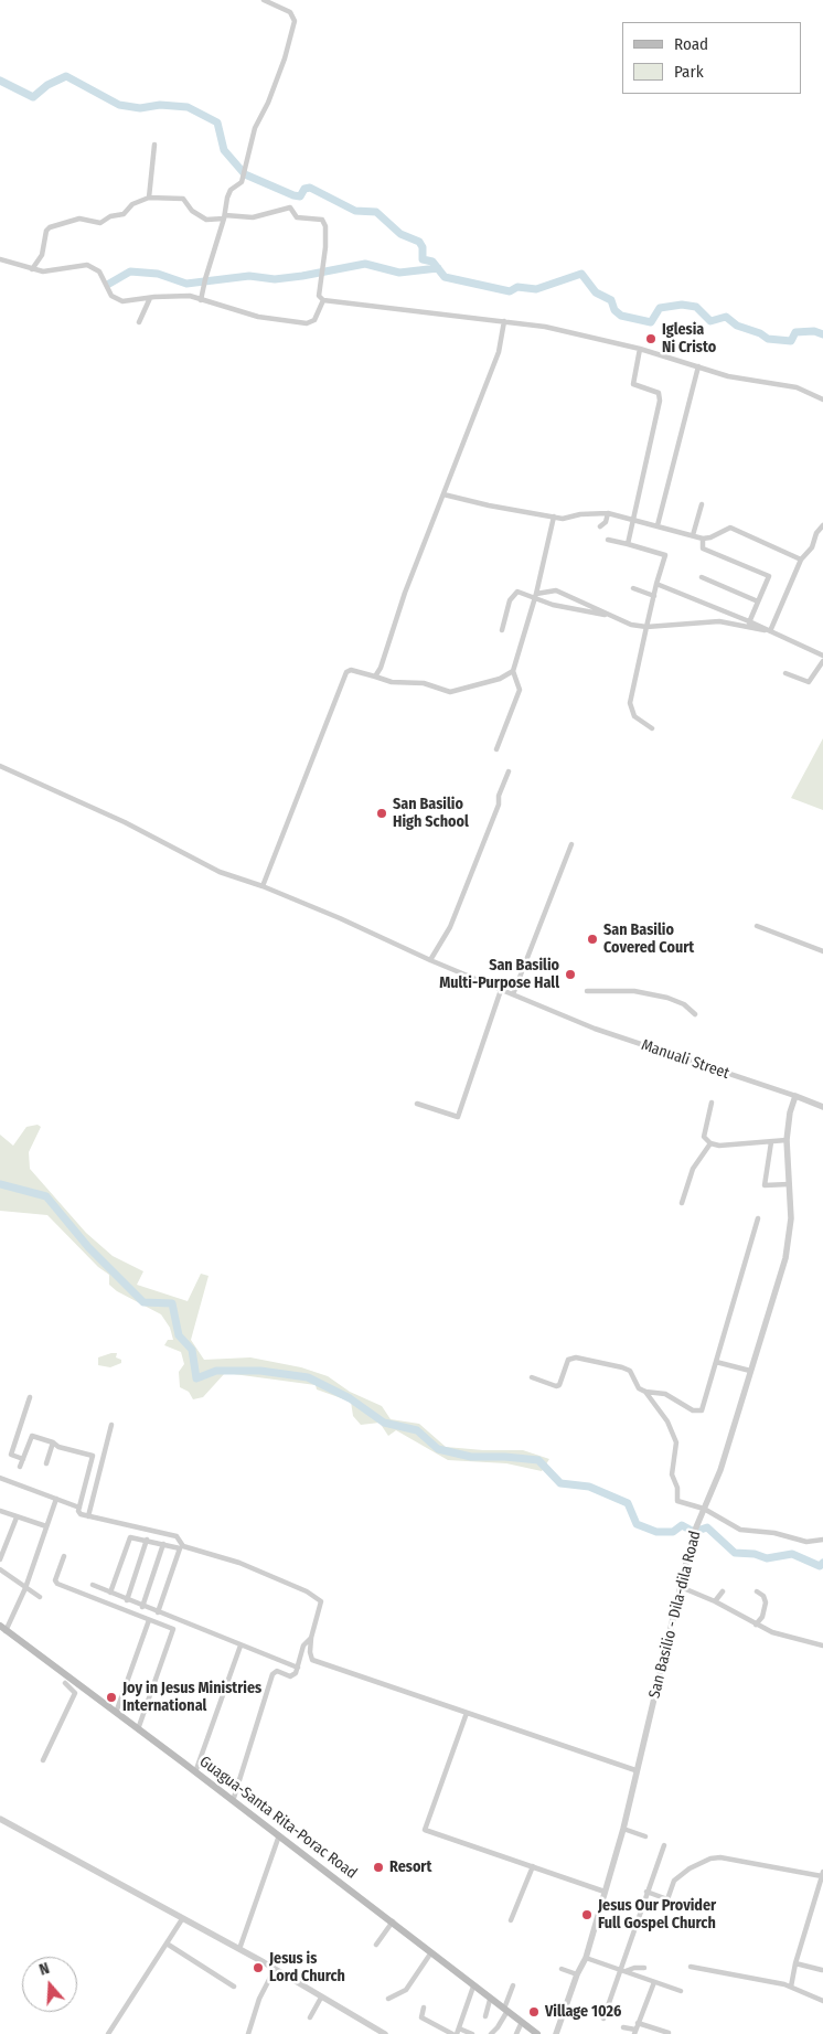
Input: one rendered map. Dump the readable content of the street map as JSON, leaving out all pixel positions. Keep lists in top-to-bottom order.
{
  "streets": {
    "main road": ["Guagua-Santa Rita-Porac Road"],
    "street": ["Manuali Street", "San Basilio - Dila-dila Road"]
  },
  "crossings": [
    ["Manuali Street", "San Basilio - Dila-dila Road"]
  ],
  "places": [
    "Iglesia Ni Cristo",
    "San Basilio High School",
    "San Basilio Covered Court",
    "San Basilio Multi-Purpose Hall",
    "Joy in Jesus Ministries International",
    "Resort",
    "Jesus Our Provider Full Gospel Church",
    "Jesus is Lord Church",
    "Village 1026"
  ],
  "legend": ["Road", "Park"],
  "north": "top"
}
